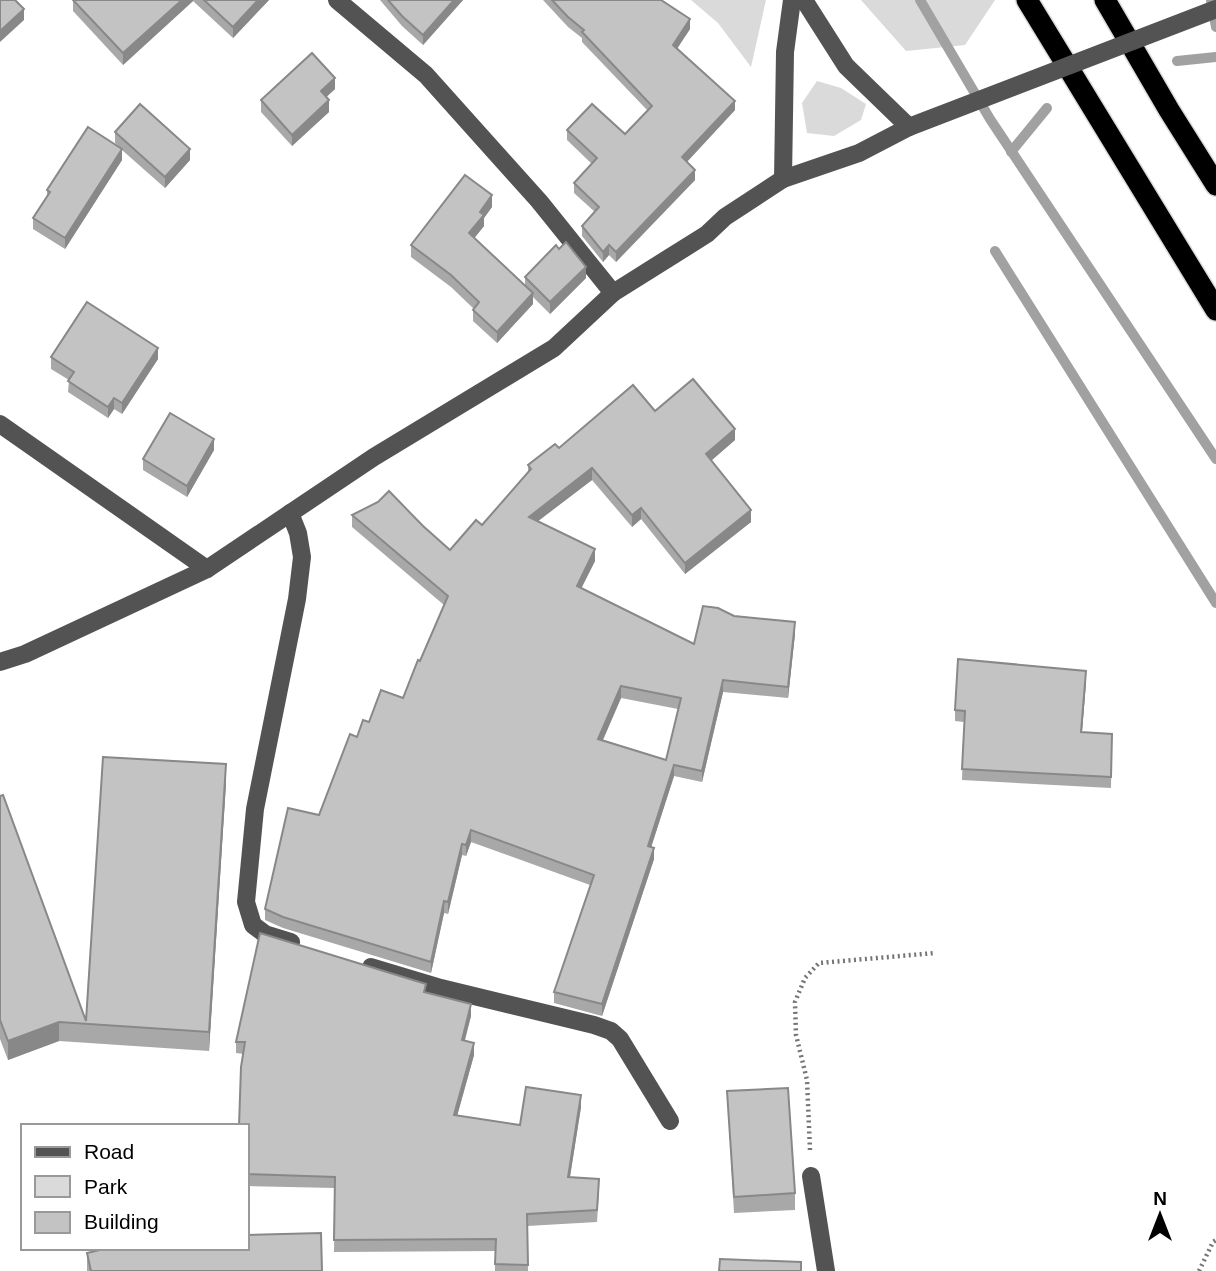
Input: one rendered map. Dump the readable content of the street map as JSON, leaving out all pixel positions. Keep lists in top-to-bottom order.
{
  "legend": ["Road", "Park", "Building"],
  "north": "top"
}
